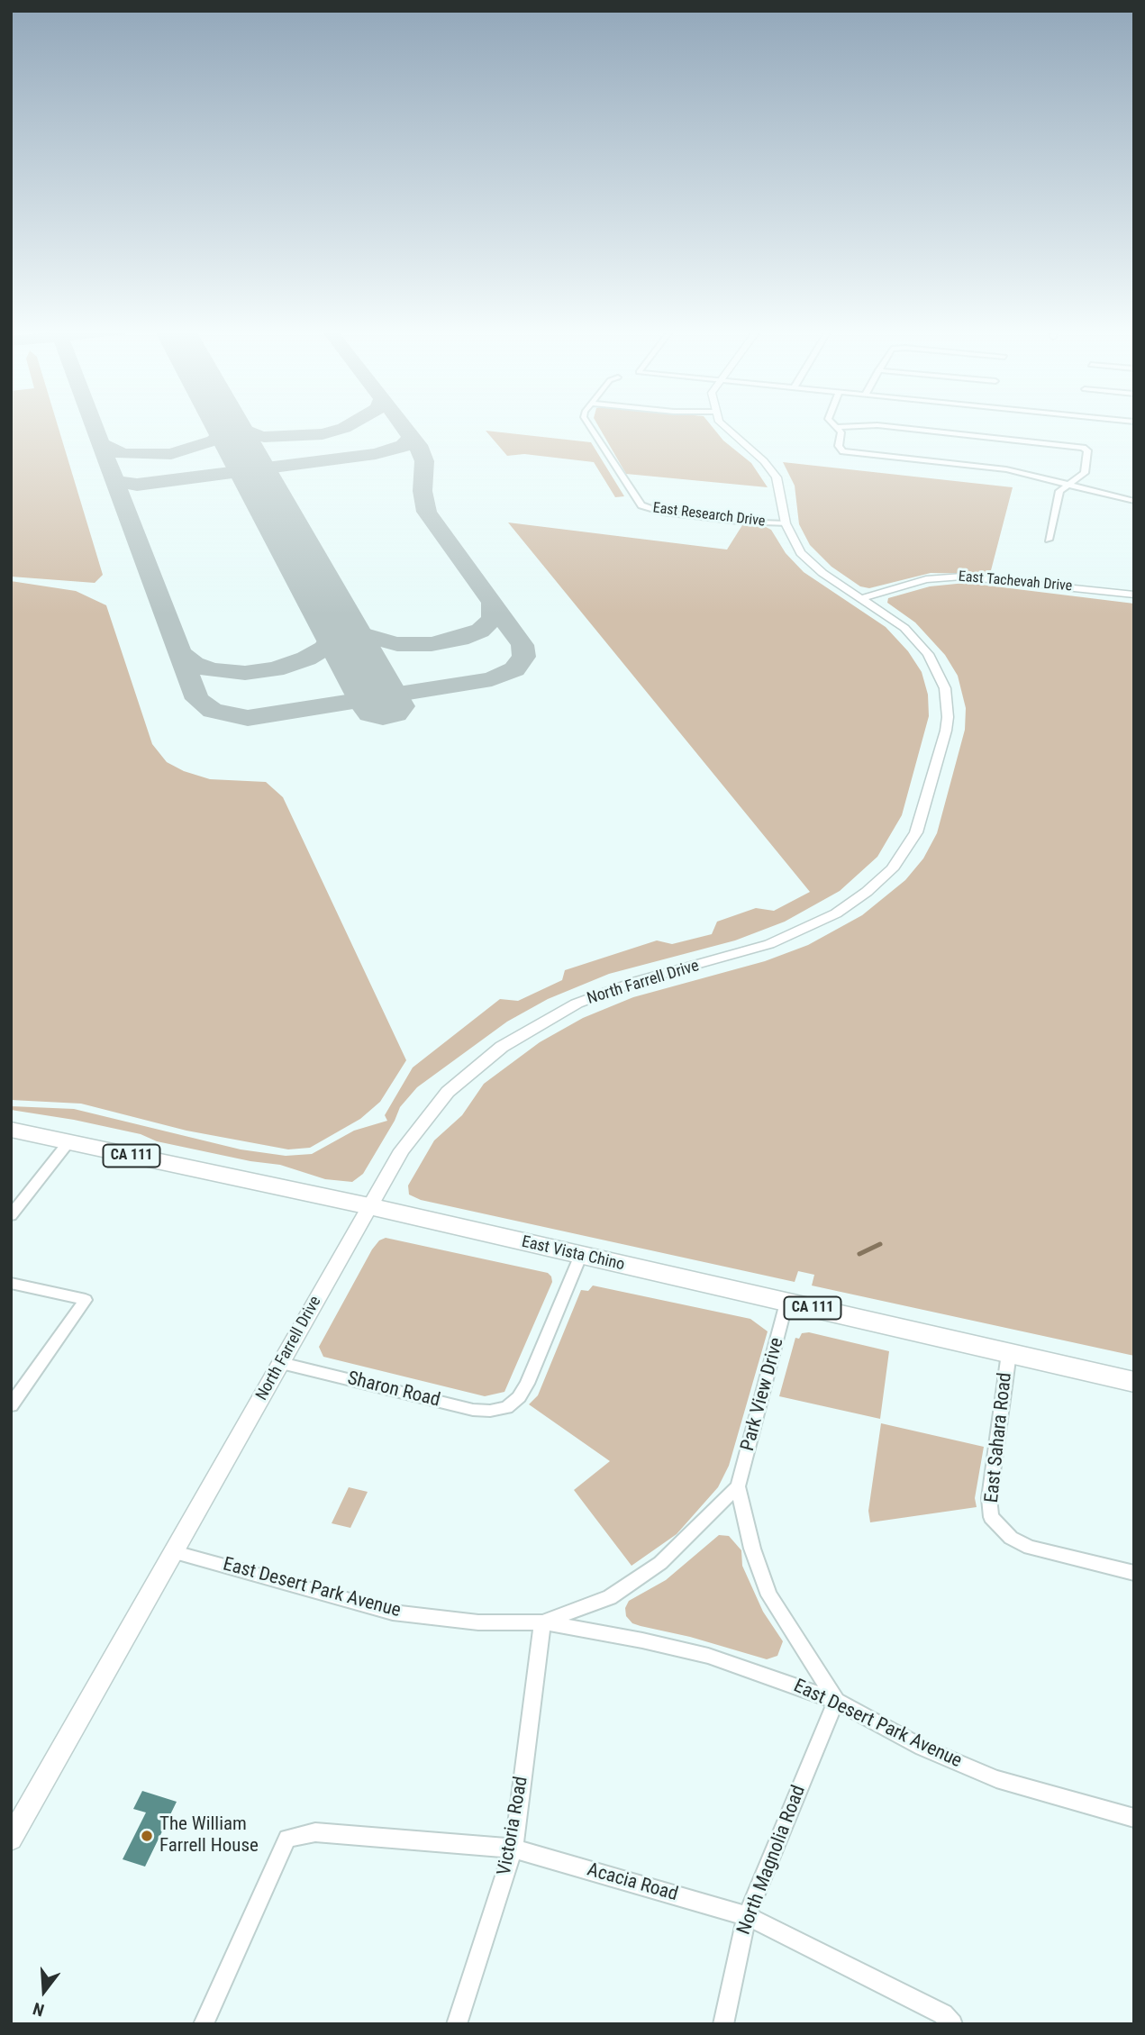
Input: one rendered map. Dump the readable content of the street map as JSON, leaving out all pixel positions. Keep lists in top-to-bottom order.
{
  "streets": {
    "main road": ["CA 111", "East Vista Chino"],
    "street": [
      "East Research Drive",
      "East Tachevah Drive",
      "North Farrell Drive",
      "Sharon Road",
      "Park View Drive",
      "East Sahara Road",
      "East Desert Park Avenue",
      "Victoria Road",
      "North Magnolia Road",
      "Acacia Road"
    ]
  },
  "crossings": [
    ["East Research Drive", "North Farrell Drive"],
    ["East Tachevah Drive", "North Farrell Drive"],
    ["North Farrell Drive", "East Vista Chino"],
    ["North Farrell Drive", "Sharon Road"],
    ["North Farrell Drive", "East Desert Park Avenue"],
    ["East Vista Chino", "Sharon Road"],
    ["East Vista Chino", "Park View Drive"],
    ["East Vista Chino", "East Sahara Road"],
    ["Park View Drive", "East Desert Park Avenue"],
    ["Park View Drive", "North Magnolia Road"],
    ["East Desert Park Avenue", "Victoria Road"],
    ["East Desert Park Avenue", "North Magnolia Road"],
    ["Victoria Road", "Acacia Road"],
    ["North Magnolia Road", "Acacia Road"]
  ],
  "places": ["The William Farrell House"],
  "north": "bottom"
}
